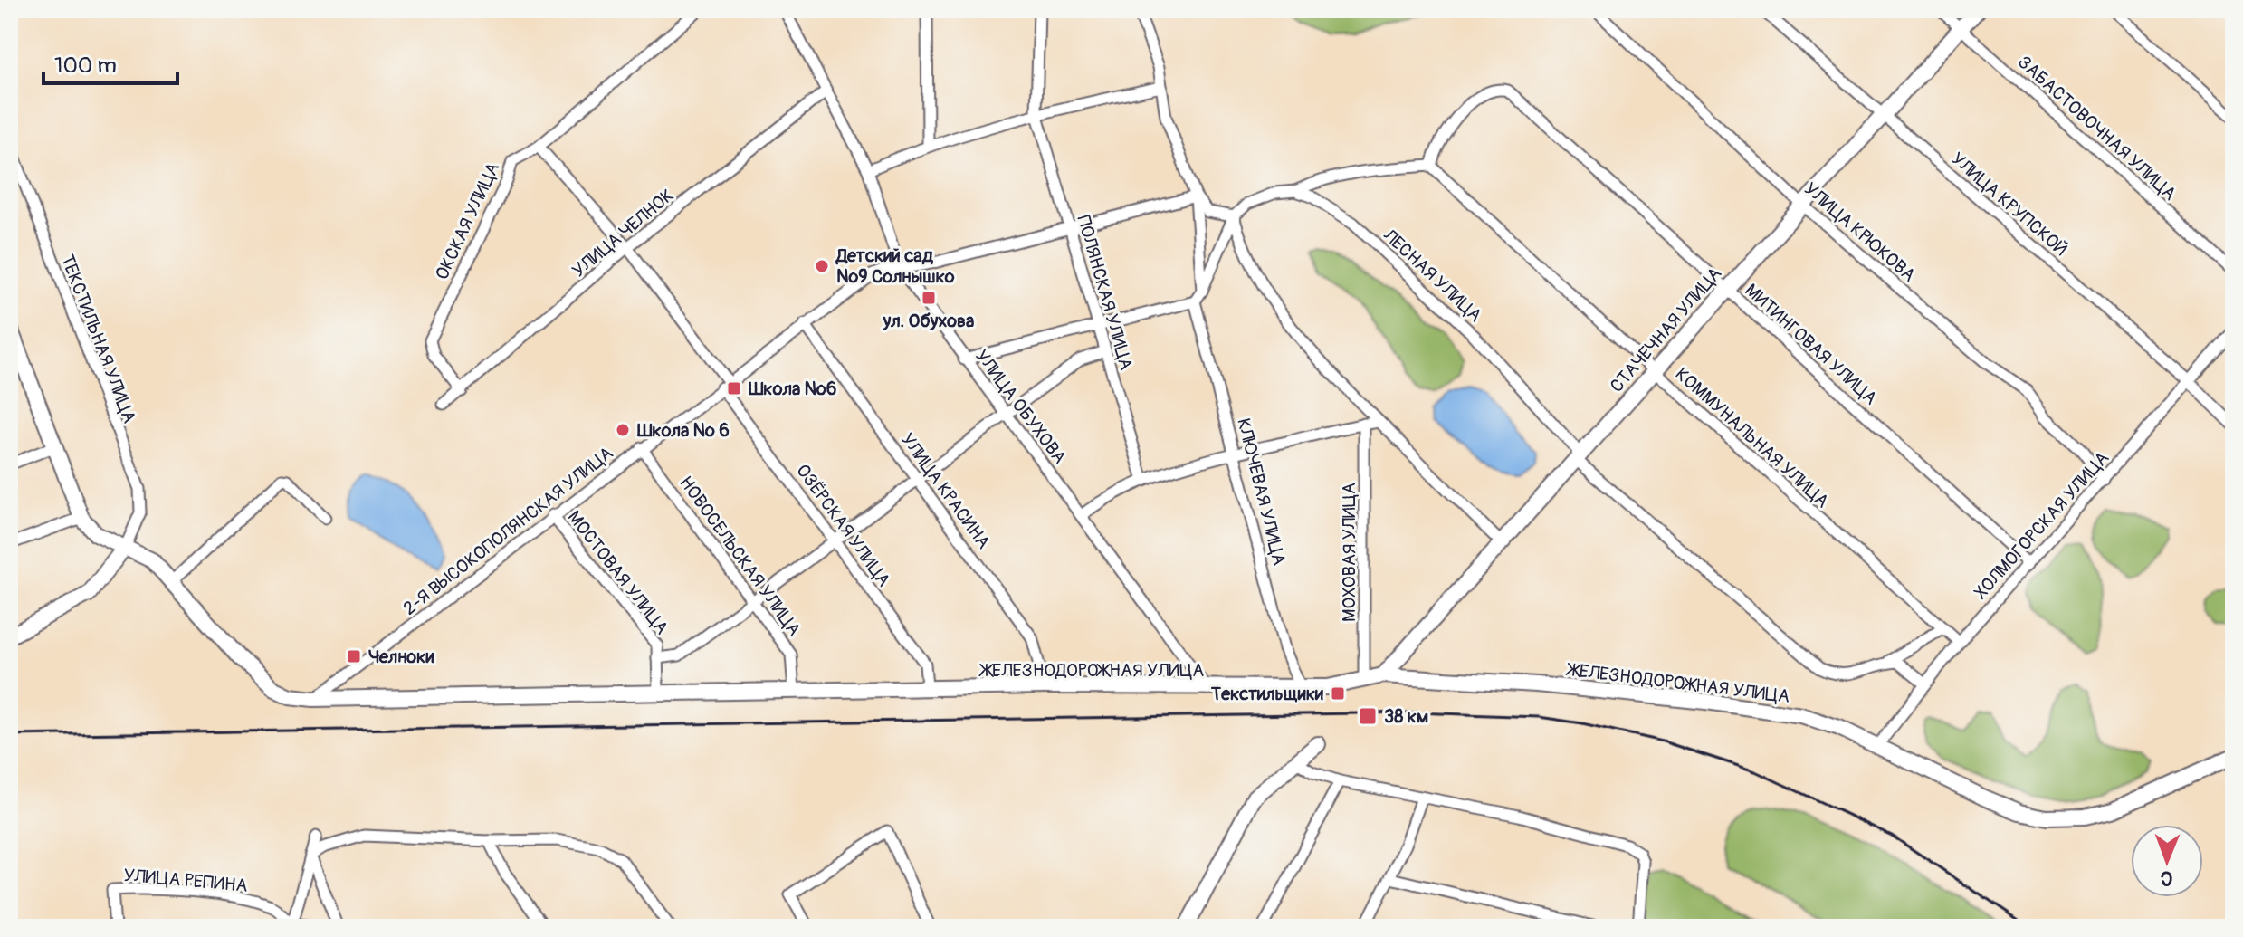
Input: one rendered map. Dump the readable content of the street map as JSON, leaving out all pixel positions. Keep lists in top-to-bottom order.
{
  "streets": {
    "street": [
      "ЗАБАСТОВОЧНАЯ УЛИЦА",
      "УЛИЦА КРУПСКОЙ",
      "ОКСКАЯ УЛИЦА",
      "УЛИЦА КРЮКОВА",
      "УЛИЦА ЧЕЛНОК",
      "ЛЕСНАЯ УЛИЦА",
      "ПОЛЯНСКАЯ УЛИЦА",
      "СТАЧЕЧНАЯ УЛИЦА",
      "ТЕКСТИЛЬНАЯ УЛИЦА",
      "МИТИНГОВАЯ УЛИЦА",
      "УЛИЦА ОБУХОВА",
      "КОММУНАЛЬНАЯ УЛИЦА",
      "УЛИЦА КРАСИНА",
      "КЛЮЧЕВАЯ УЛИЦА",
      "ОЗЁРСКАЯ УЛИЦА",
      "ХОЛМОГОРСКАЯ УЛИЦА",
      "2-Я ВЫСОКОПОЛЯНСКАЯ УЛИЦА",
      "МОХОВАЯ УЛИЦА",
      "НОВОСЕЛЬСКАЯ УЛИЦА",
      "МОСТОВАЯ УЛИЦА",
      "ЖЕЛЕЗНОДОРОЖНАЯ УЛИЦА",
      "УЛИЦА РЕПИНА"
    ]
  },
  "crossings": [
    ["ЗАБАСТОВОЧНАЯ УЛИЦА", "СТАЧЕЧНАЯ УЛИЦА"],
    ["УЛИЦА КРУПСКОЙ", "СТАЧЕЧНАЯ УЛИЦА"],
    ["УЛИЦА КРУПСКОЙ", "ХОЛМОГОРСКАЯ УЛИЦА"],
    ["ОКСКАЯ УЛИЦА", "УЛИЦА ЧЕЛНОК"],
    ["ОКСКАЯ УЛИЦА", "ОЗЁРСКАЯ УЛИЦА"],
    ["УЛИЦА КРЮКОВА", "СТАЧЕЧНАЯ УЛИЦА"],
    ["УЛИЦА КРЮКОВА", "ХОЛМОГОРСКАЯ УЛИЦА"],
    ["УЛИЦА ЧЕЛНОК", "УЛИЦА ОБУХОВА"],
    ["УЛИЦА ЧЕЛНОК", "ОЗЁРСКАЯ УЛИЦА"],
    ["ЛЕСНАЯ УЛИЦА", "СТАЧЕЧНАЯ УЛИЦА"],
    ["ЛЕСНАЯ УЛИЦА", "КОММУНАЛЬНАЯ УЛИЦА"],
    ["ПОЛЯНСКАЯ УЛИЦА", "2-Я ВЫСОКОПОЛЯНСКАЯ УЛИЦА"],
    ["СТАЧЕЧНАЯ УЛИЦА", "МИТИНГОВАЯ УЛИЦА"],
    ["СТАЧЕЧНАЯ УЛИЦА", "КОММУНАЛЬНАЯ УЛИЦА"],
    ["СТАЧЕЧНАЯ УЛИЦА", "ЖЕЛЕЗНОДОРОЖНАЯ УЛИЦА"],
    ["ТЕКСТИЛЬНАЯ УЛИЦА", "ЖЕЛЕЗНОДОРОЖНАЯ УЛИЦА"],
    ["МИТИНГОВАЯ УЛИЦА", "КОММУНАЛЬНАЯ УЛИЦА"],
    ["МИТИНГОВАЯ УЛИЦА", "ХОЛМОГОРСКАЯ УЛИЦА"],
    ["УЛИЦА ОБУХОВА", "2-Я ВЫСОКОПОЛЯНСКАЯ УЛИЦА"],
    ["УЛИЦА ОБУХОВА", "ЖЕЛЕЗНОДОРОЖНАЯ УЛИЦА"],
    ["КОММУНАЛЬНАЯ УЛИЦА", "ХОЛМОГОРСКАЯ УЛИЦА"],
    ["УЛИЦА КРАСИНА", "2-Я ВЫСОКОПОЛЯНСКАЯ УЛИЦА"],
    ["УЛИЦА КРАСИНА", "ЖЕЛЕЗНОДОРОЖНАЯ УЛИЦА"],
    ["КЛЮЧЕВАЯ УЛИЦА", "ЖЕЛЕЗНОДОРОЖНАЯ УЛИЦА"],
    ["ОЗЁРСКАЯ УЛИЦА", "2-Я ВЫСОКОПОЛЯНСКАЯ УЛИЦА"],
    ["ОЗЁРСКАЯ УЛИЦА", "ЖЕЛЕЗНОДОРОЖНАЯ УЛИЦА"],
    ["ХОЛМОГОРСКАЯ УЛИЦА", "ЖЕЛЕЗНОДОРОЖНАЯ УЛИЦА"],
    ["2-Я ВЫСОКОПОЛЯНСКАЯ УЛИЦА", "НОВОСЕЛЬСКАЯ УЛИЦА"],
    ["2-Я ВЫСОКОПОЛЯНСКАЯ УЛИЦА", "МОСТОВАЯ УЛИЦА"],
    ["2-Я ВЫСОКОПОЛЯНСКАЯ УЛИЦА", "ЖЕЛЕЗНОДОРОЖНАЯ УЛИЦА"],
    ["МОХОВАЯ УЛИЦА", "ЖЕЛЕЗНОДОРОЖНАЯ УЛИЦА"],
    ["НОВОСЕЛЬСКАЯ УЛИЦА", "ЖЕЛЕЗНОДОРОЖНАЯ УЛИЦА"],
    ["МОСТОВАЯ УЛИЦА", "ЖЕЛЕЗНОДОРОЖНАЯ УЛИЦА"]
  ],
  "places": {
    "other": ["Детский сад №9 Солнышко", "Школа № 6"],
    "transit": [
      "ул. Обухова",
      "Школа №6",
      "Челноки",
      "Текстильщики",
      "38 км"
    ]
  },
  "scale_bar": "100 m",
  "north": "bottom"
}
